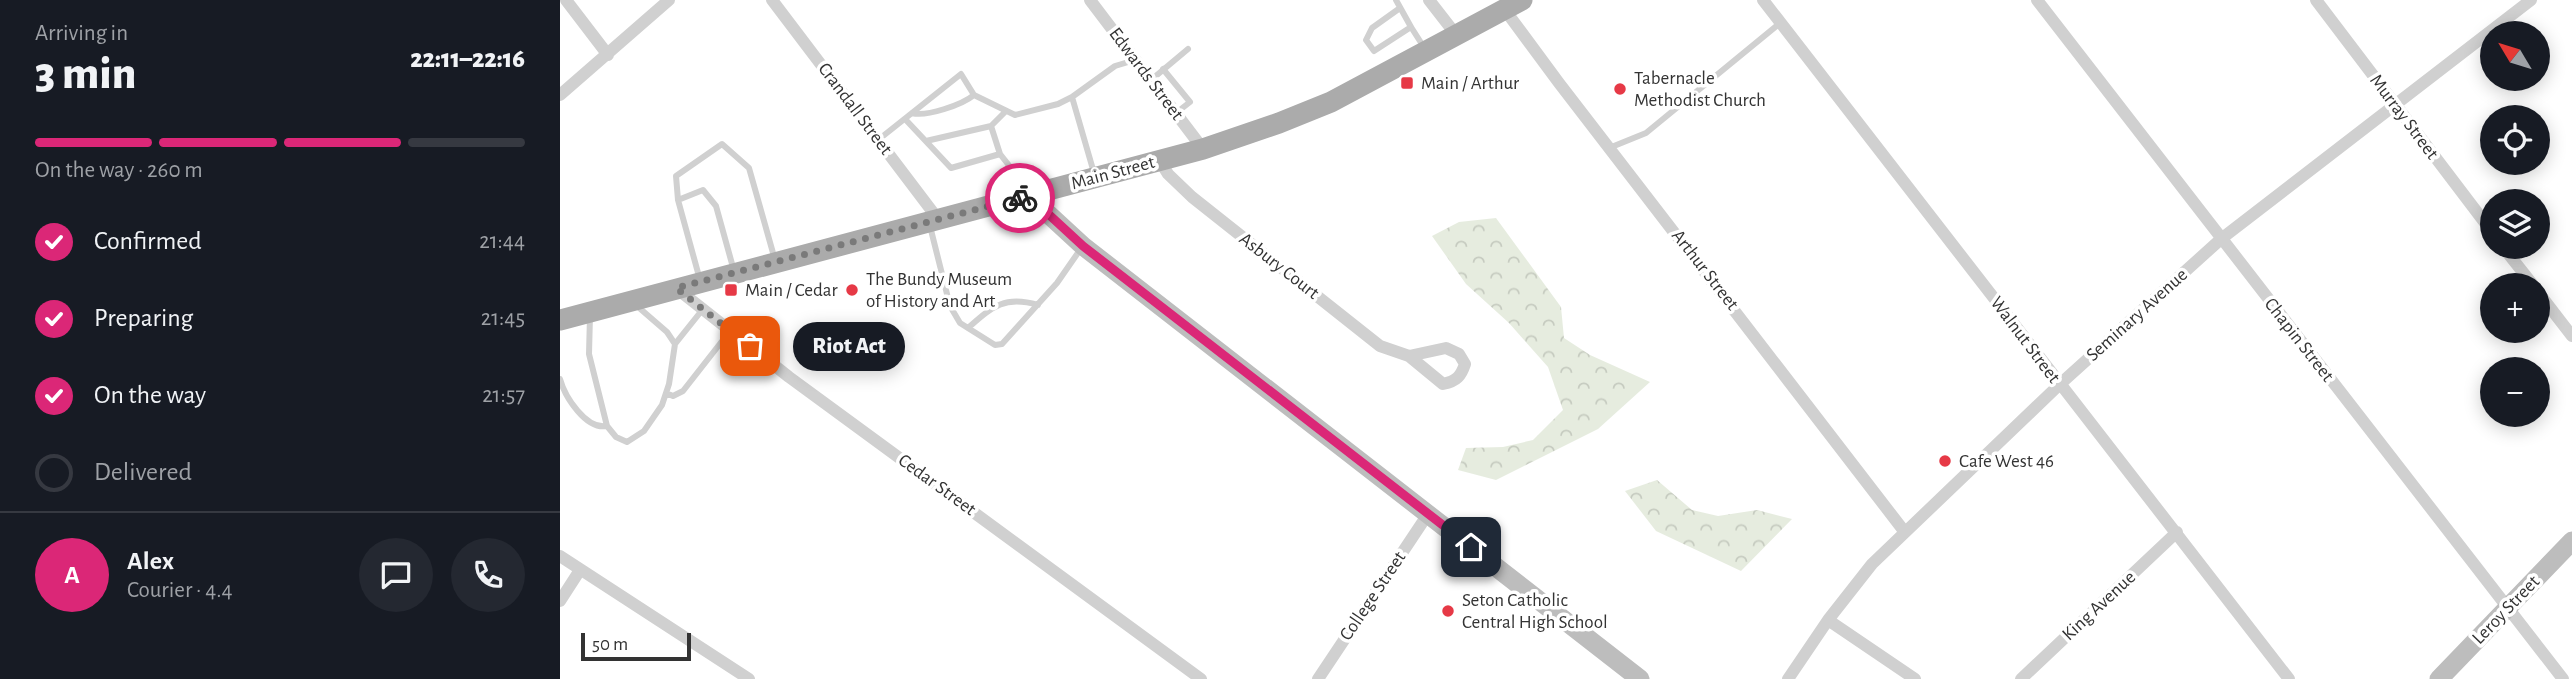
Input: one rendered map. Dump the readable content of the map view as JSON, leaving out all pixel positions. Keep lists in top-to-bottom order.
{
  "streets": {
    "main road": ["Main Street"],
    "street": [
      "Edwards Street",
      "Crandall Street",
      "Murray Street",
      "Asbury Court",
      "Arthur Street",
      "Seminary Avenue",
      "Walnut Street",
      "Chapin Street",
      "Cedar Street",
      "College Street",
      "King Avenue",
      "Leroy Street"
    ]
  },
  "crossings": [
    ["Edwards Street", "Main Street"],
    ["Crandall Street", "Main Street"],
    ["Murray Street", "Seminary Avenue"],
    ["Main Street", "Asbury Court"],
    ["Main Street", "Arthur Street"],
    ["Main Street", "Cedar Street"],
    ["Arthur Street", "Seminary Avenue"],
    ["Seminary Avenue", "Walnut Street"],
    ["Seminary Avenue", "Chapin Street"],
    ["Walnut Street", "King Avenue"],
    ["Chapin Street", "Leroy Street"]
  ],
  "places": {
    "transit": ["Main / Arthur", "Main / Cedar"],
    "other": [
      "Tabernacle Methodist Church",
      "The Bundy Museum of History and Art",
      "Riot Act",
      "Cafe West 46",
      "Seton Catholic Central High School"
    ]
  },
  "scale_bar": "50 m",
  "north": "top left",
  "page": {
    "heading": ["3 min", "Arriving in", "22:11–22:16"],
    "panel": ["Alex", "Courier · 4.4"],
    "map_buttons": ["+", "−"],
    "bar": "On the way · 260 m",
    "list": [
      ["Confirmed", "21:44"],
      ["Preparing", "21:45"],
      ["On the way", "21:57"],
      "Delivered"
    ],
    "bubble": "Riot Act",
    "round": "A",
    "scale": "50 m"
  }
}
